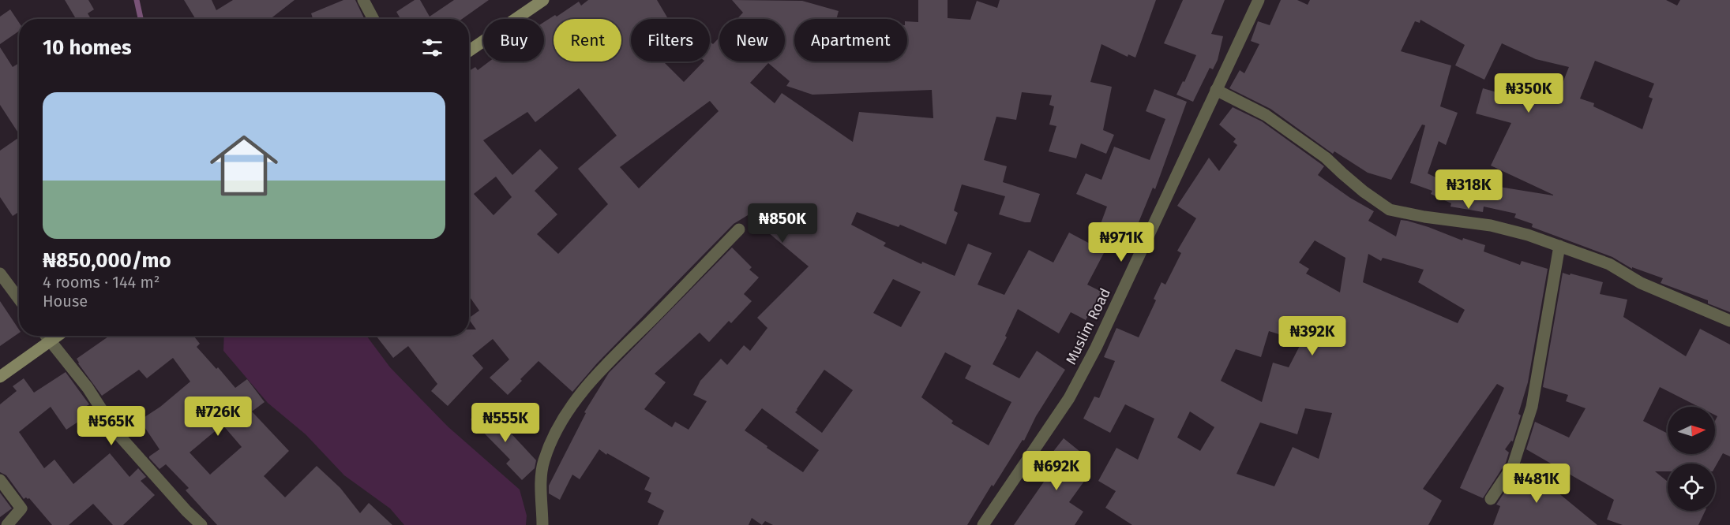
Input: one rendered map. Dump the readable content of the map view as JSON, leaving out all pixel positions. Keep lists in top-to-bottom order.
{
  "streets": {
    "street": ["Muslim Road"]
  },
  "north": "right",
  "page": {
    "chip": [
      "Buy",
      "Rent",
      "Filters",
      "New",
      "Apartment"
    ],
    "heading": "10 homes",
    "price": [
      "₦350K",
      "₦318K",
      "₦850K",
      "₦971K",
      "₦392K",
      "₦726K",
      "₦555K",
      "₦565K",
      "₦692K",
      "₦481K"
    ],
    "list": [
      {
        "name": "₦850,000/mo",
        "note": "4 rooms · 144 m² · House"
      }
    ]
  }
}
